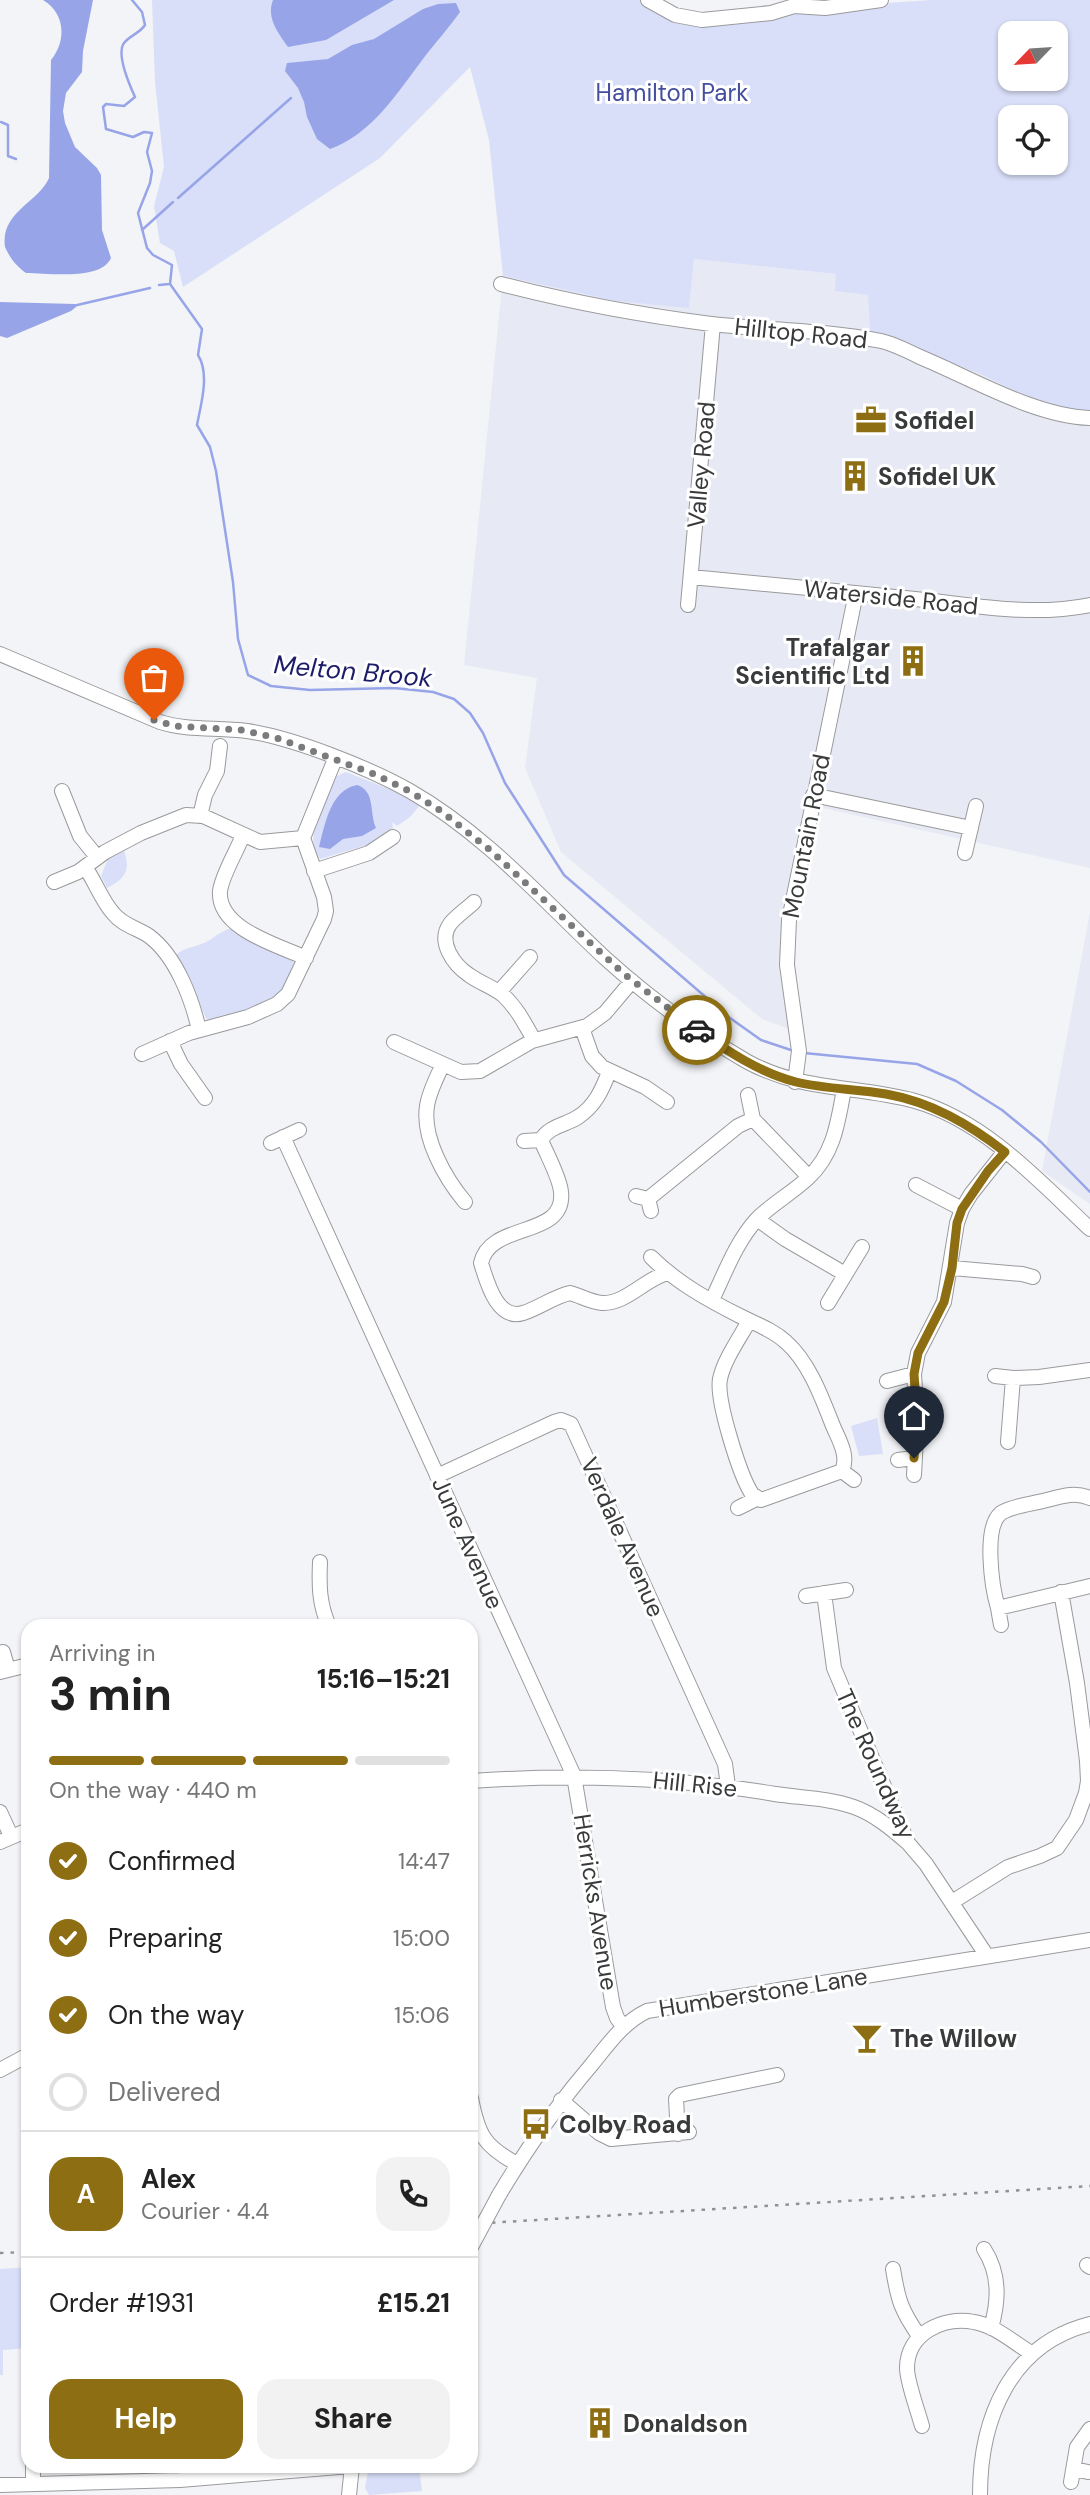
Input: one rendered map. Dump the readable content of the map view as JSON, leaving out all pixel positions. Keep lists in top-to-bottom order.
{
  "streets": {
    "street": [
      "Hilltop Road",
      "Valley Road",
      "Waterside Road",
      "Mountain Road",
      "Verdale Avenue",
      "June Avenue",
      "The Roundway",
      "Hill Rise",
      "Herricks Avenue",
      "Humberstone Lane"
    ]
  },
  "crossings": [
    ["Hilltop Road", "Valley Road"],
    ["Valley Road", "Waterside Road"],
    ["Waterside Road", "Mountain Road"],
    ["Verdale Avenue", "June Avenue"],
    ["Verdale Avenue", "Hill Rise"],
    ["June Avenue", "Hill Rise"],
    ["June Avenue", "Herricks Avenue"],
    ["The Roundway", "Hill Rise"],
    ["The Roundway", "Humberstone Lane"],
    ["Hill Rise", "Herricks Avenue"],
    ["Herricks Avenue", "Humberstone Lane"]
  ],
  "water": ["Melton Brook"],
  "parks": ["Hamilton Park"],
  "places": {
    "office": ["Sofidel"],
    "building": ["Sofidel UK", "Trafalgar Scientific Ltd", "Donaldson"],
    "bar": ["The Willow"],
    "bus stop": ["Colby Road"]
  },
  "north": "bottom left",
  "page": {
    "heading": ["3 min", "Arriving in", "15:16–15:21"],
    "panel": [
      "Alex",
      "Courier · 4.4",
      "Order #1931",
      "£15.21"
    ],
    "bar": "On the way · 440 m",
    "list": [
      ["Confirmed", "14:47"],
      ["Preparing", "15:00"],
      ["On the way", "15:06"],
      "Delivered"
    ],
    "round": "A",
    "buttons": ["Help", "Share"]
  }
}
